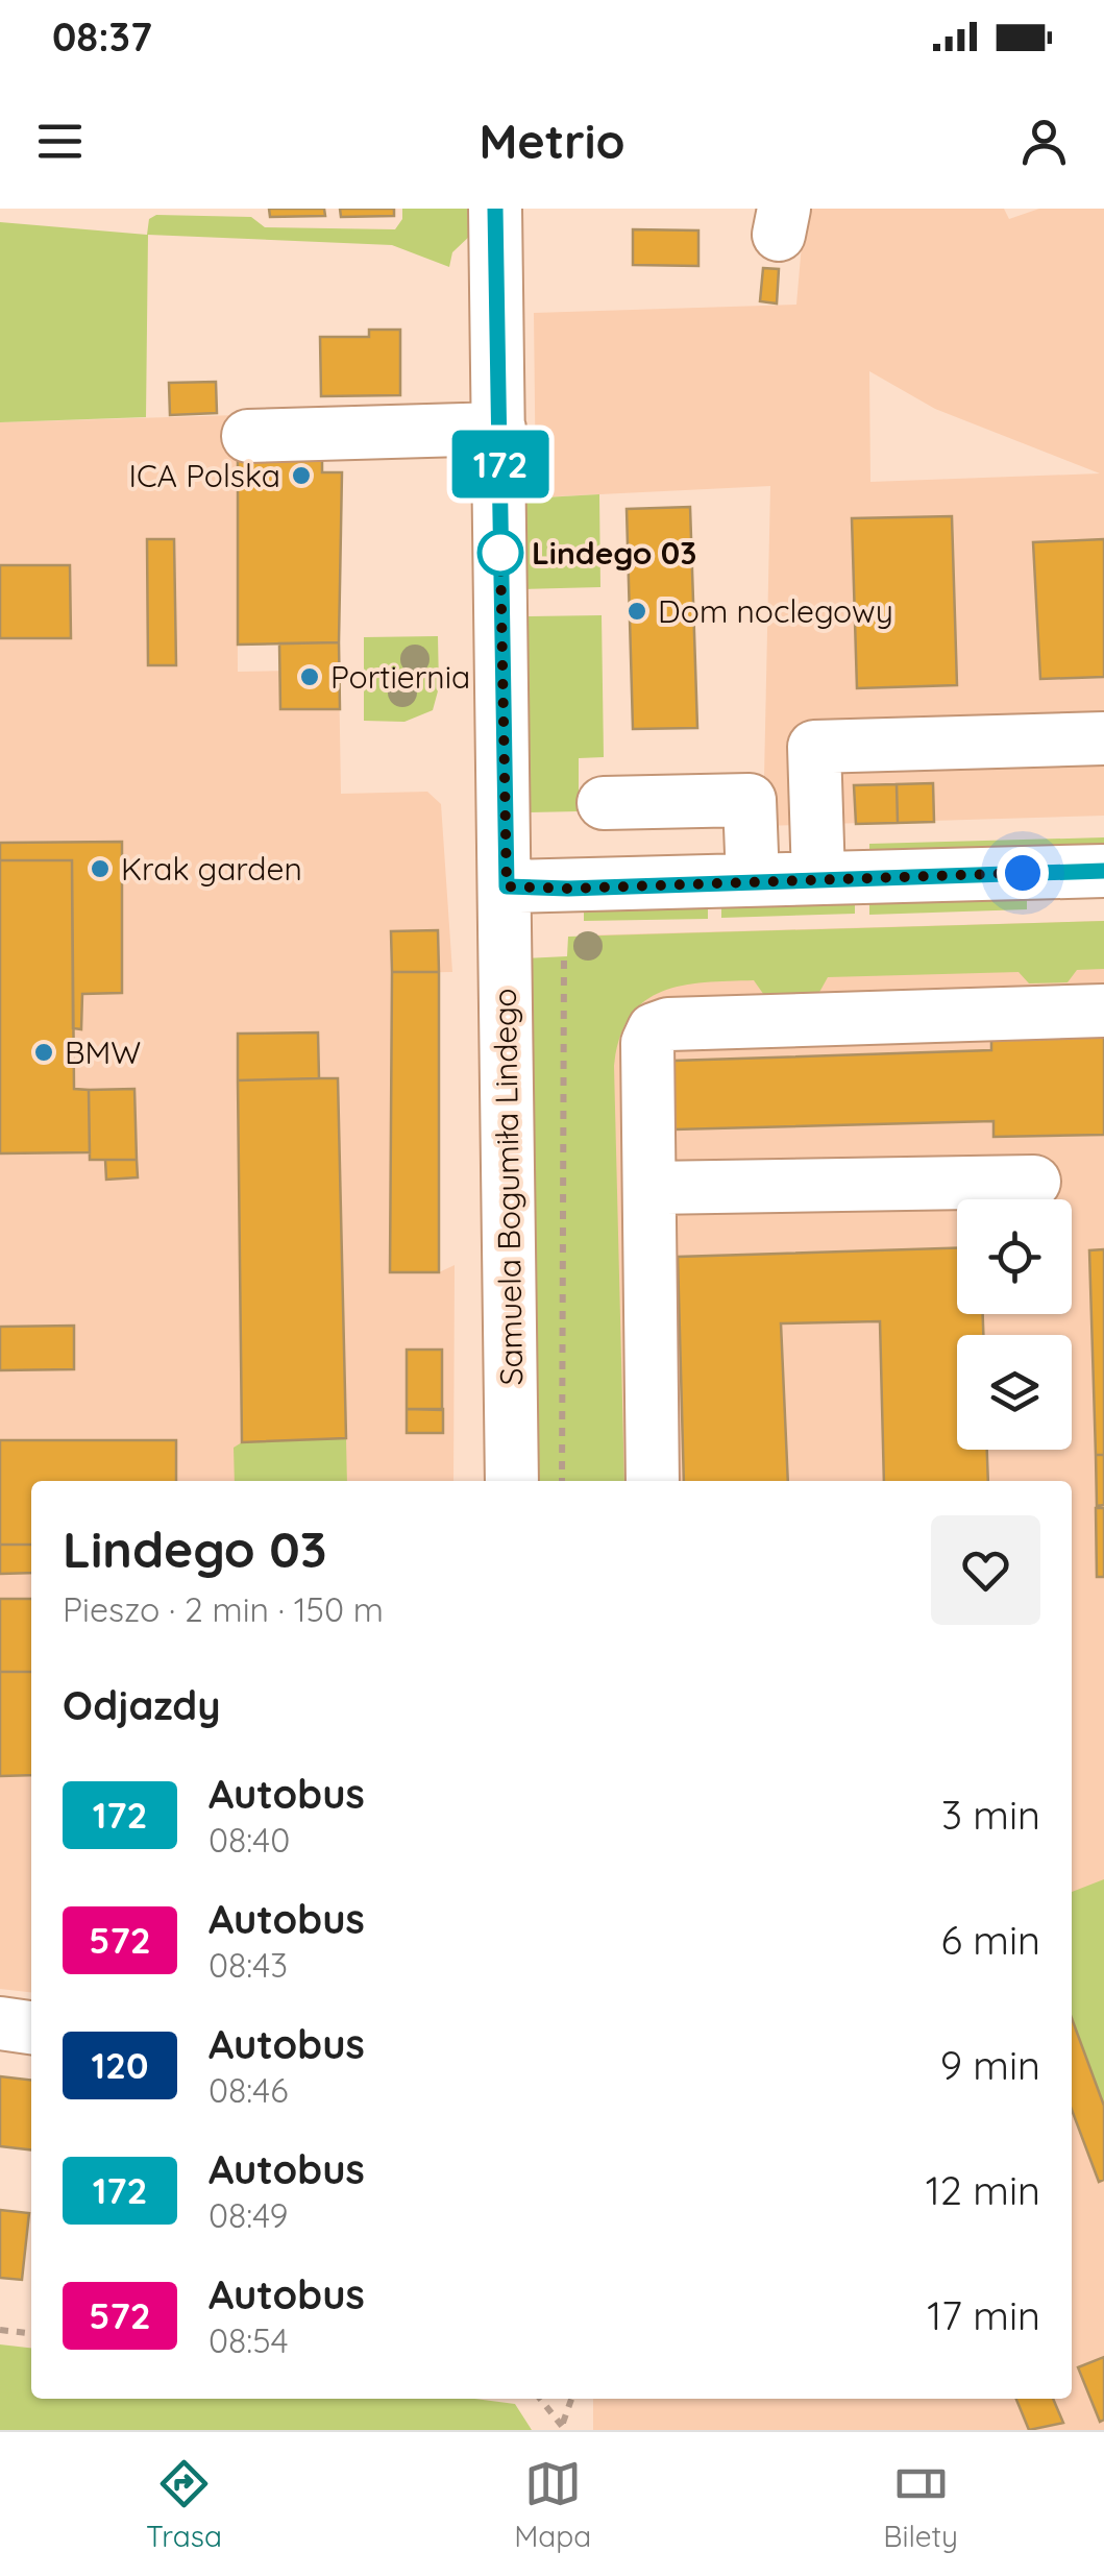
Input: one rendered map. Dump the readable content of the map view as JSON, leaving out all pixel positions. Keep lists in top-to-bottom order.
{
  "streets": {
    "street": ["Samuela Bogumiła Lindego"]
  },
  "places": [
    "ICA Polska",
    "Lindego 03",
    "Dom noclegowy",
    "Portiernia",
    "Krak garden",
    "BMW"
  ],
  "lines": ["bus line 172"],
  "page": {
    "status": "08:37",
    "header": "Metrio",
    "on_map": "172",
    "heading": [
      ["Lindego 03", "Pieszo · 2 min · 150 m"],
      "Odjazdy"
    ],
    "list": [
      {
        "mark": "172",
        "name": "Autobus",
        "note": "08:40",
        "value": "3 min"
      },
      {
        "mark": "572",
        "name": "Autobus",
        "note": "08:43",
        "value": "6 min"
      },
      {
        "mark": "120",
        "name": "Autobus",
        "note": "08:46",
        "value": "9 min"
      },
      {
        "mark": "172",
        "name": "Autobus",
        "note": "08:49",
        "value": "12 min"
      },
      {
        "mark": "572",
        "name": "Autobus",
        "note": "08:54",
        "value": "17 min"
      }
    ],
    "tabs": ["Trasa", "Mapa", "Bilety"]
  }
}
